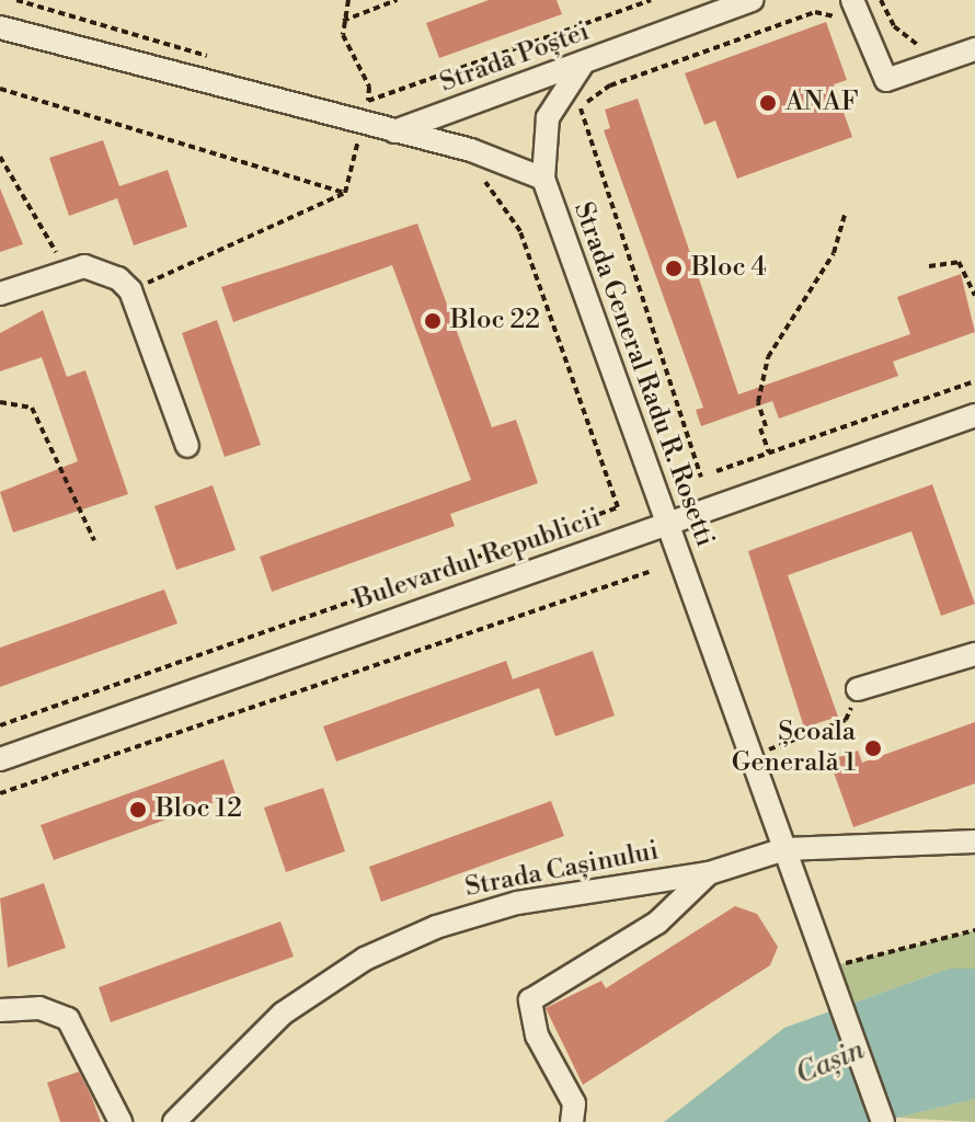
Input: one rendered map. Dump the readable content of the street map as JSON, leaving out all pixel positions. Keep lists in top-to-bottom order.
{
  "streets": {
    "street": [
      "Strada Poștei",
      "Strada General Radu R. Rosetti",
      "Bulevardul Republicii",
      "Strada Cașinului"
    ]
  },
  "crossings": [
    ["Strada Poștei", "Strada General Radu R. Rosetti"],
    ["Strada General Radu R. Rosetti", "Bulevardul Republicii"],
    ["Strada General Radu R. Rosetti", "Strada Cașinului"]
  ],
  "water": ["Cașin"],
  "places": [
    "ANAF",
    "Bloc 4",
    "Bloc 22",
    "Școala Generală 1",
    "Bloc 12"
  ]
}
